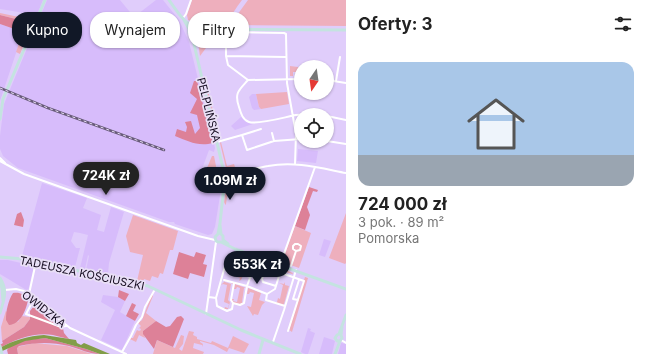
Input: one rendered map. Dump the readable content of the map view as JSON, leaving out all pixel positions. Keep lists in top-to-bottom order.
{
  "streets": {
    "street": ["PELPLIŃSKA", "TADEUSZA KOŚCIUSZKI", "OWIDZKA"]
  },
  "crossings": [
    ["PELPLIŃSKA", "TADEUSZA KOŚCIUSZKI"]
  ],
  "north": "bottom",
  "page": {
    "heading": "Oferty: 3",
    "chip": ["Kupno", "Wynajem", "Filtry"],
    "list": [
      {
        "name": "724 000 zł",
        "note": "3 pok. · 89 m² · Pomorska"
      }
    ],
    "price": ["724K zł", "1.09M zł", "553K zł"]
  }
}
